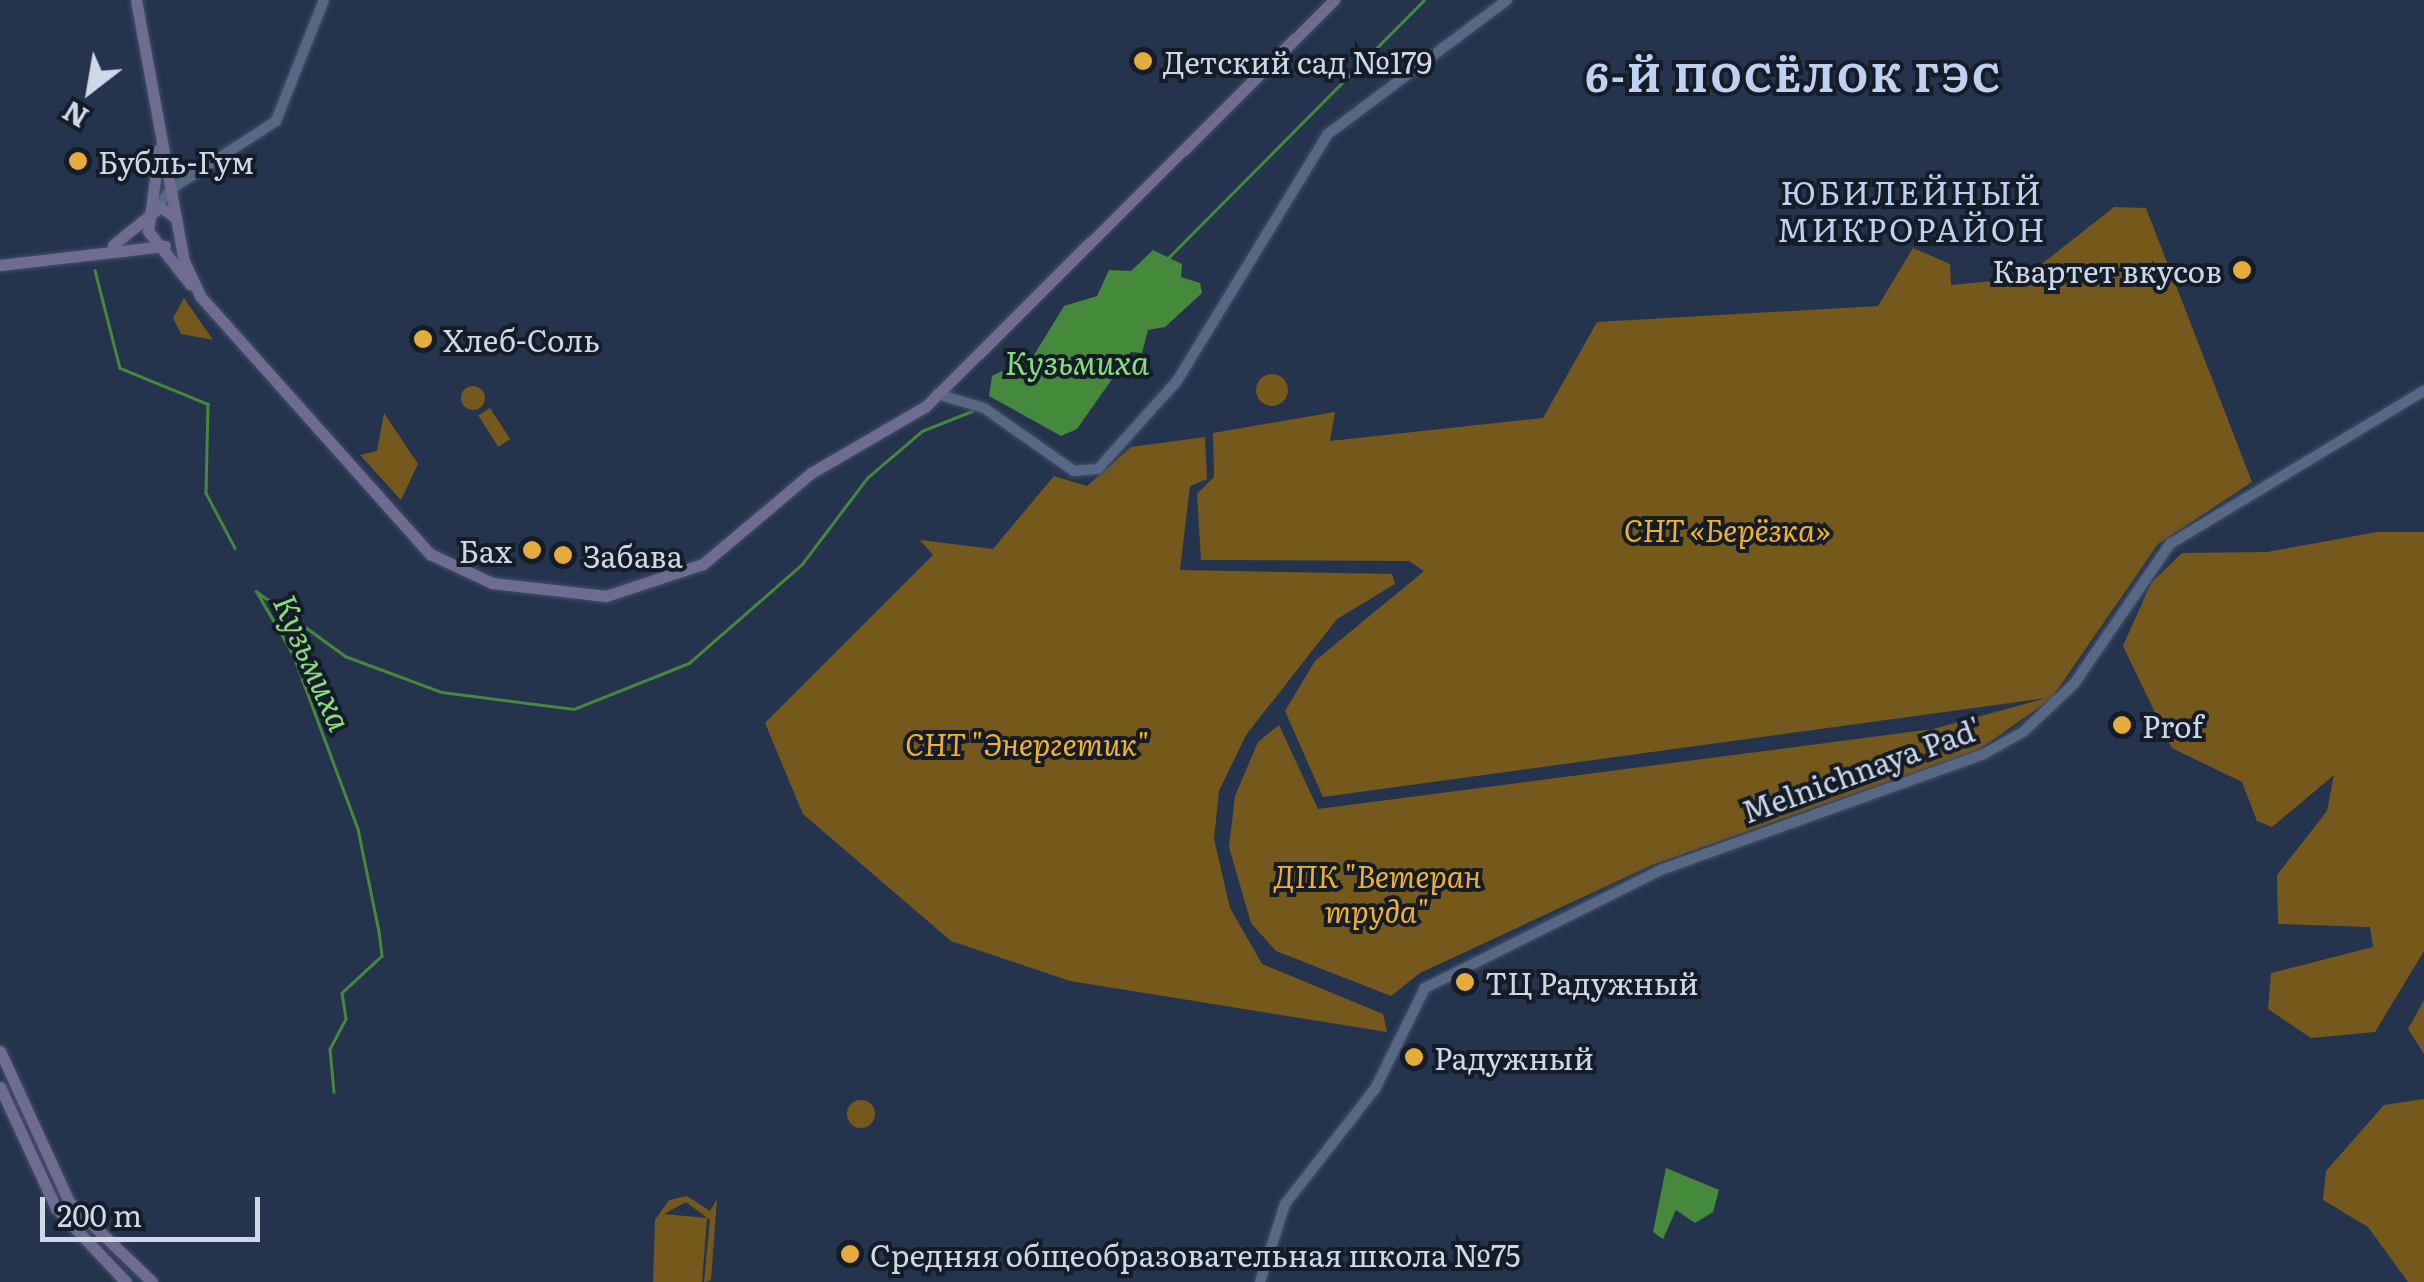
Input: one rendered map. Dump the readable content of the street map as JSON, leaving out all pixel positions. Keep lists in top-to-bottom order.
{
  "streets": {
    "street": ["Melnichnaya Pad'"]
  },
  "districts": ["6-Й ПОСЁЛОК ГЭС", "ЮБИЛЕЙНЫЙ МИКРОРАЙОН"],
  "water": ["Кузьмиха"],
  "parks": ["СНТ «Берёзка»", "СНТ \"Энергетик\"", "ДПК \"Ветеран труда\""],
  "places": [
    "Детский сад №179",
    "Бубль-Гум",
    "Квартет вкусов",
    "Хлеб-Соль",
    "Бах",
    "Забава",
    "Prof",
    "ТЦ Радужный",
    "Радужный",
    "Средняя общеобразовательная школа №75"
  ],
  "scale_bar": "200 m",
  "north": "bottom left"
}
